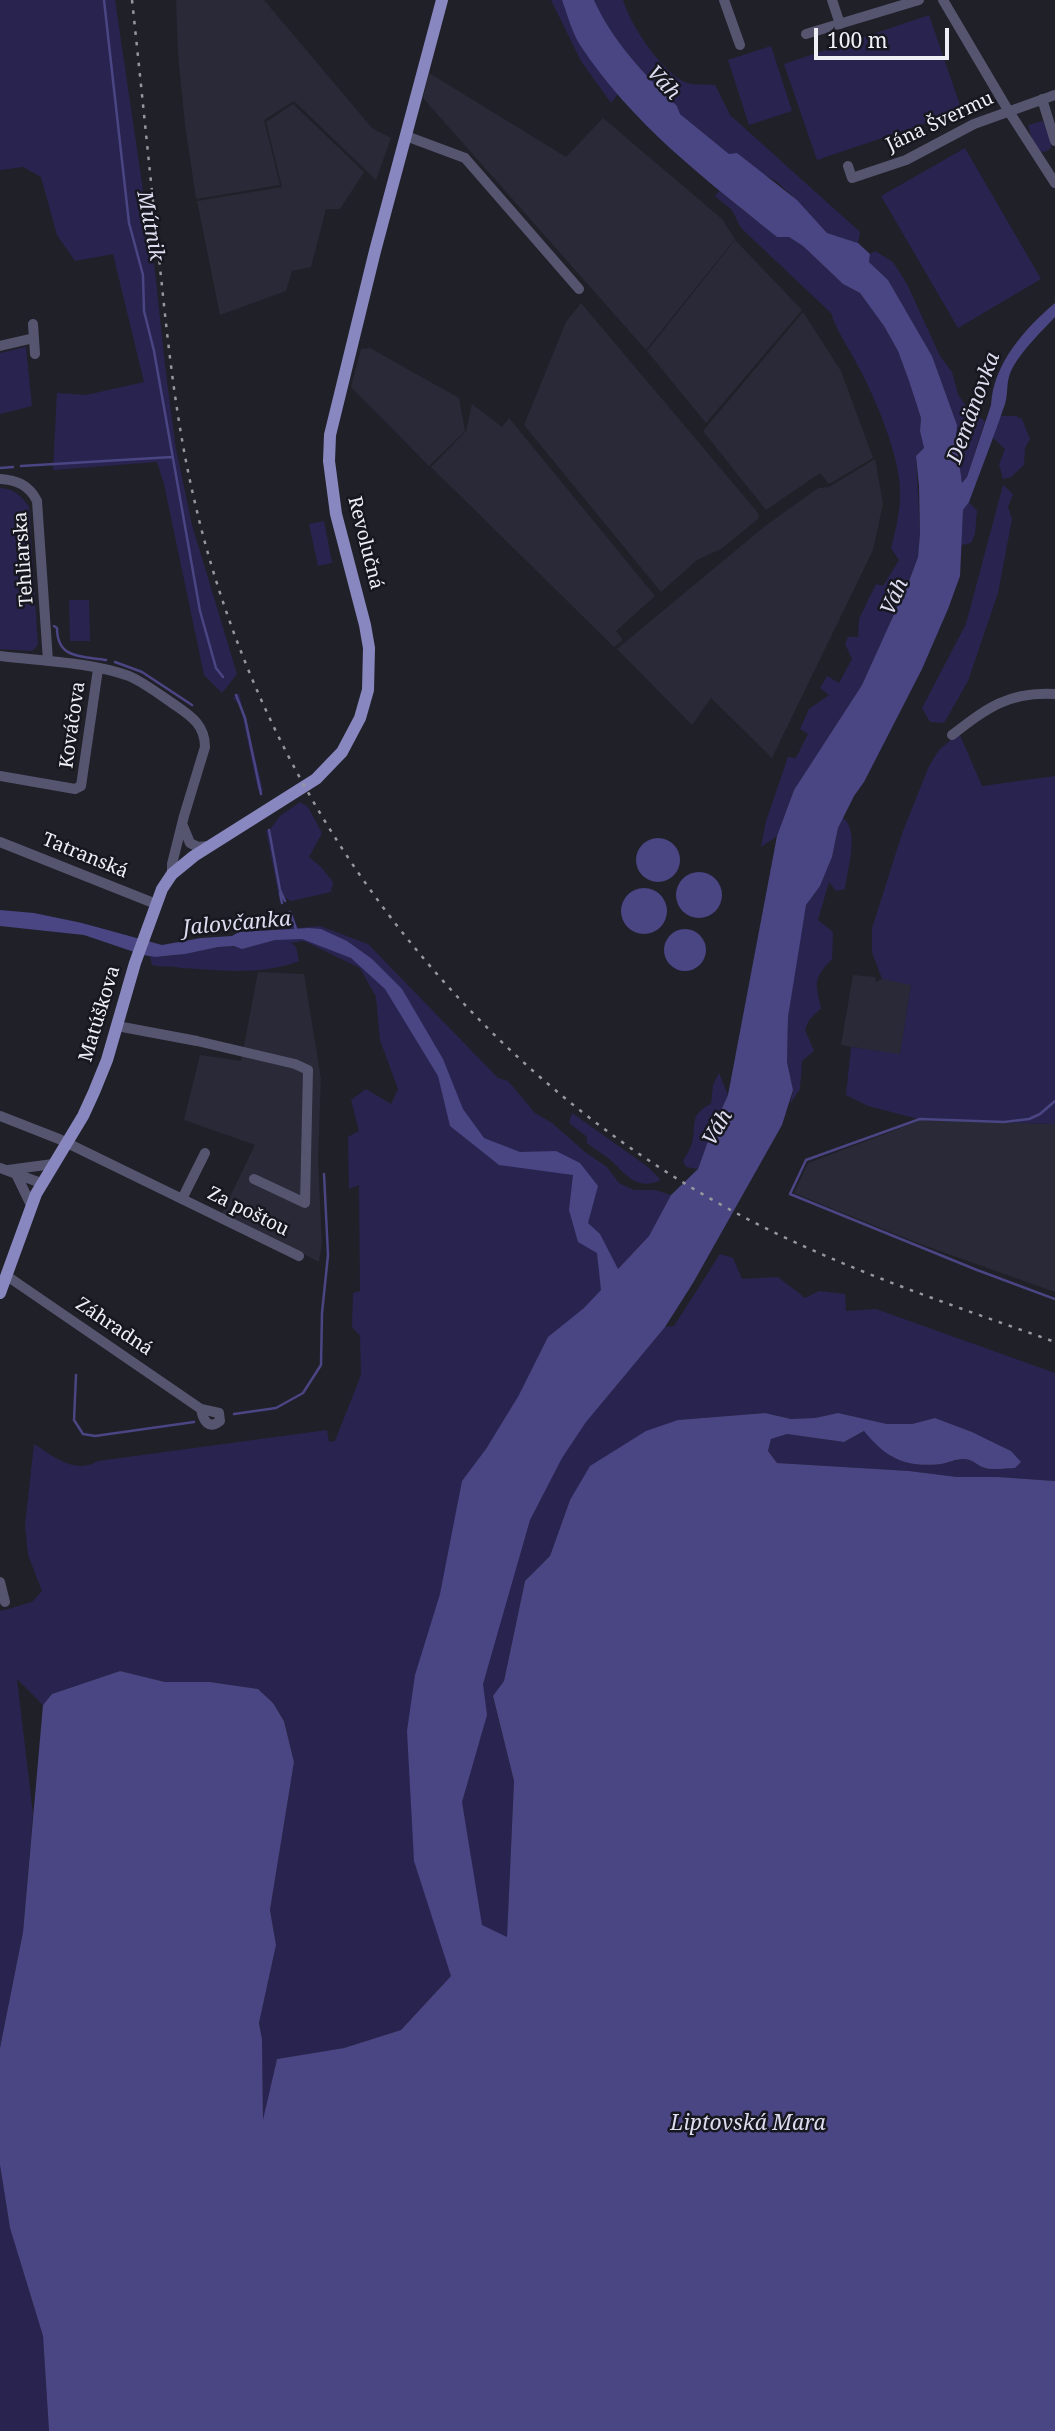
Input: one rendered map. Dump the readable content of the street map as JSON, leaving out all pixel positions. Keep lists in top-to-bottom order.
{
  "streets": {
    "main road": ["Revolučná", "Matúškova"],
    "street": [
      "Jána Švermu",
      "Tehliarska",
      "Kováčova",
      "Tatranská",
      "Za poštou",
      "Záhradná"
    ]
  },
  "crossings": [
    ["Revolučná", "Matúškova"],
    ["Kováčova", "Matúškova"],
    ["Tatranská", "Matúškova"],
    ["Matúškova", "Za poštou"],
    ["Matúškova", "Záhradná"]
  ],
  "water": [
    "Váh",
    "Mútnik",
    "Demänovka",
    "Jalovčanka",
    "Liptovská Mara"
  ],
  "scale_bar": "100 m"
}
